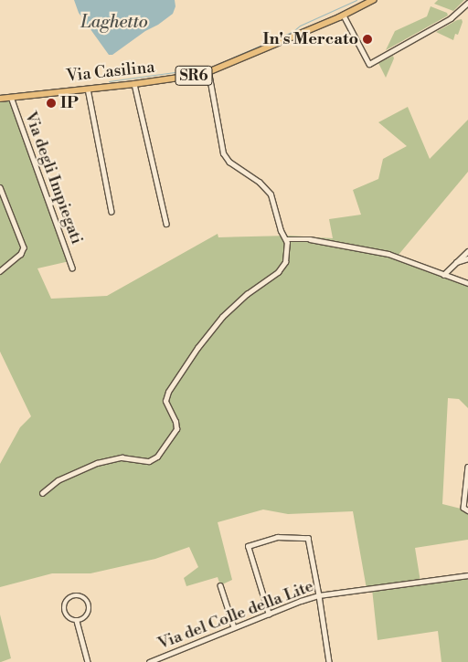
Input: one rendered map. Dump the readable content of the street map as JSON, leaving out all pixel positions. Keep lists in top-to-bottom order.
{
  "streets": {
    "main road": ["Via Casilina", "SR6"],
    "street": ["Via degli Impiegati", "Via del Colle della Lite"]
  },
  "crossings": [
    ["Via Casilina", "Via degli Impiegati"]
  ],
  "water": ["Laghetto"],
  "places": ["In's Mercato", "IP"]
}
